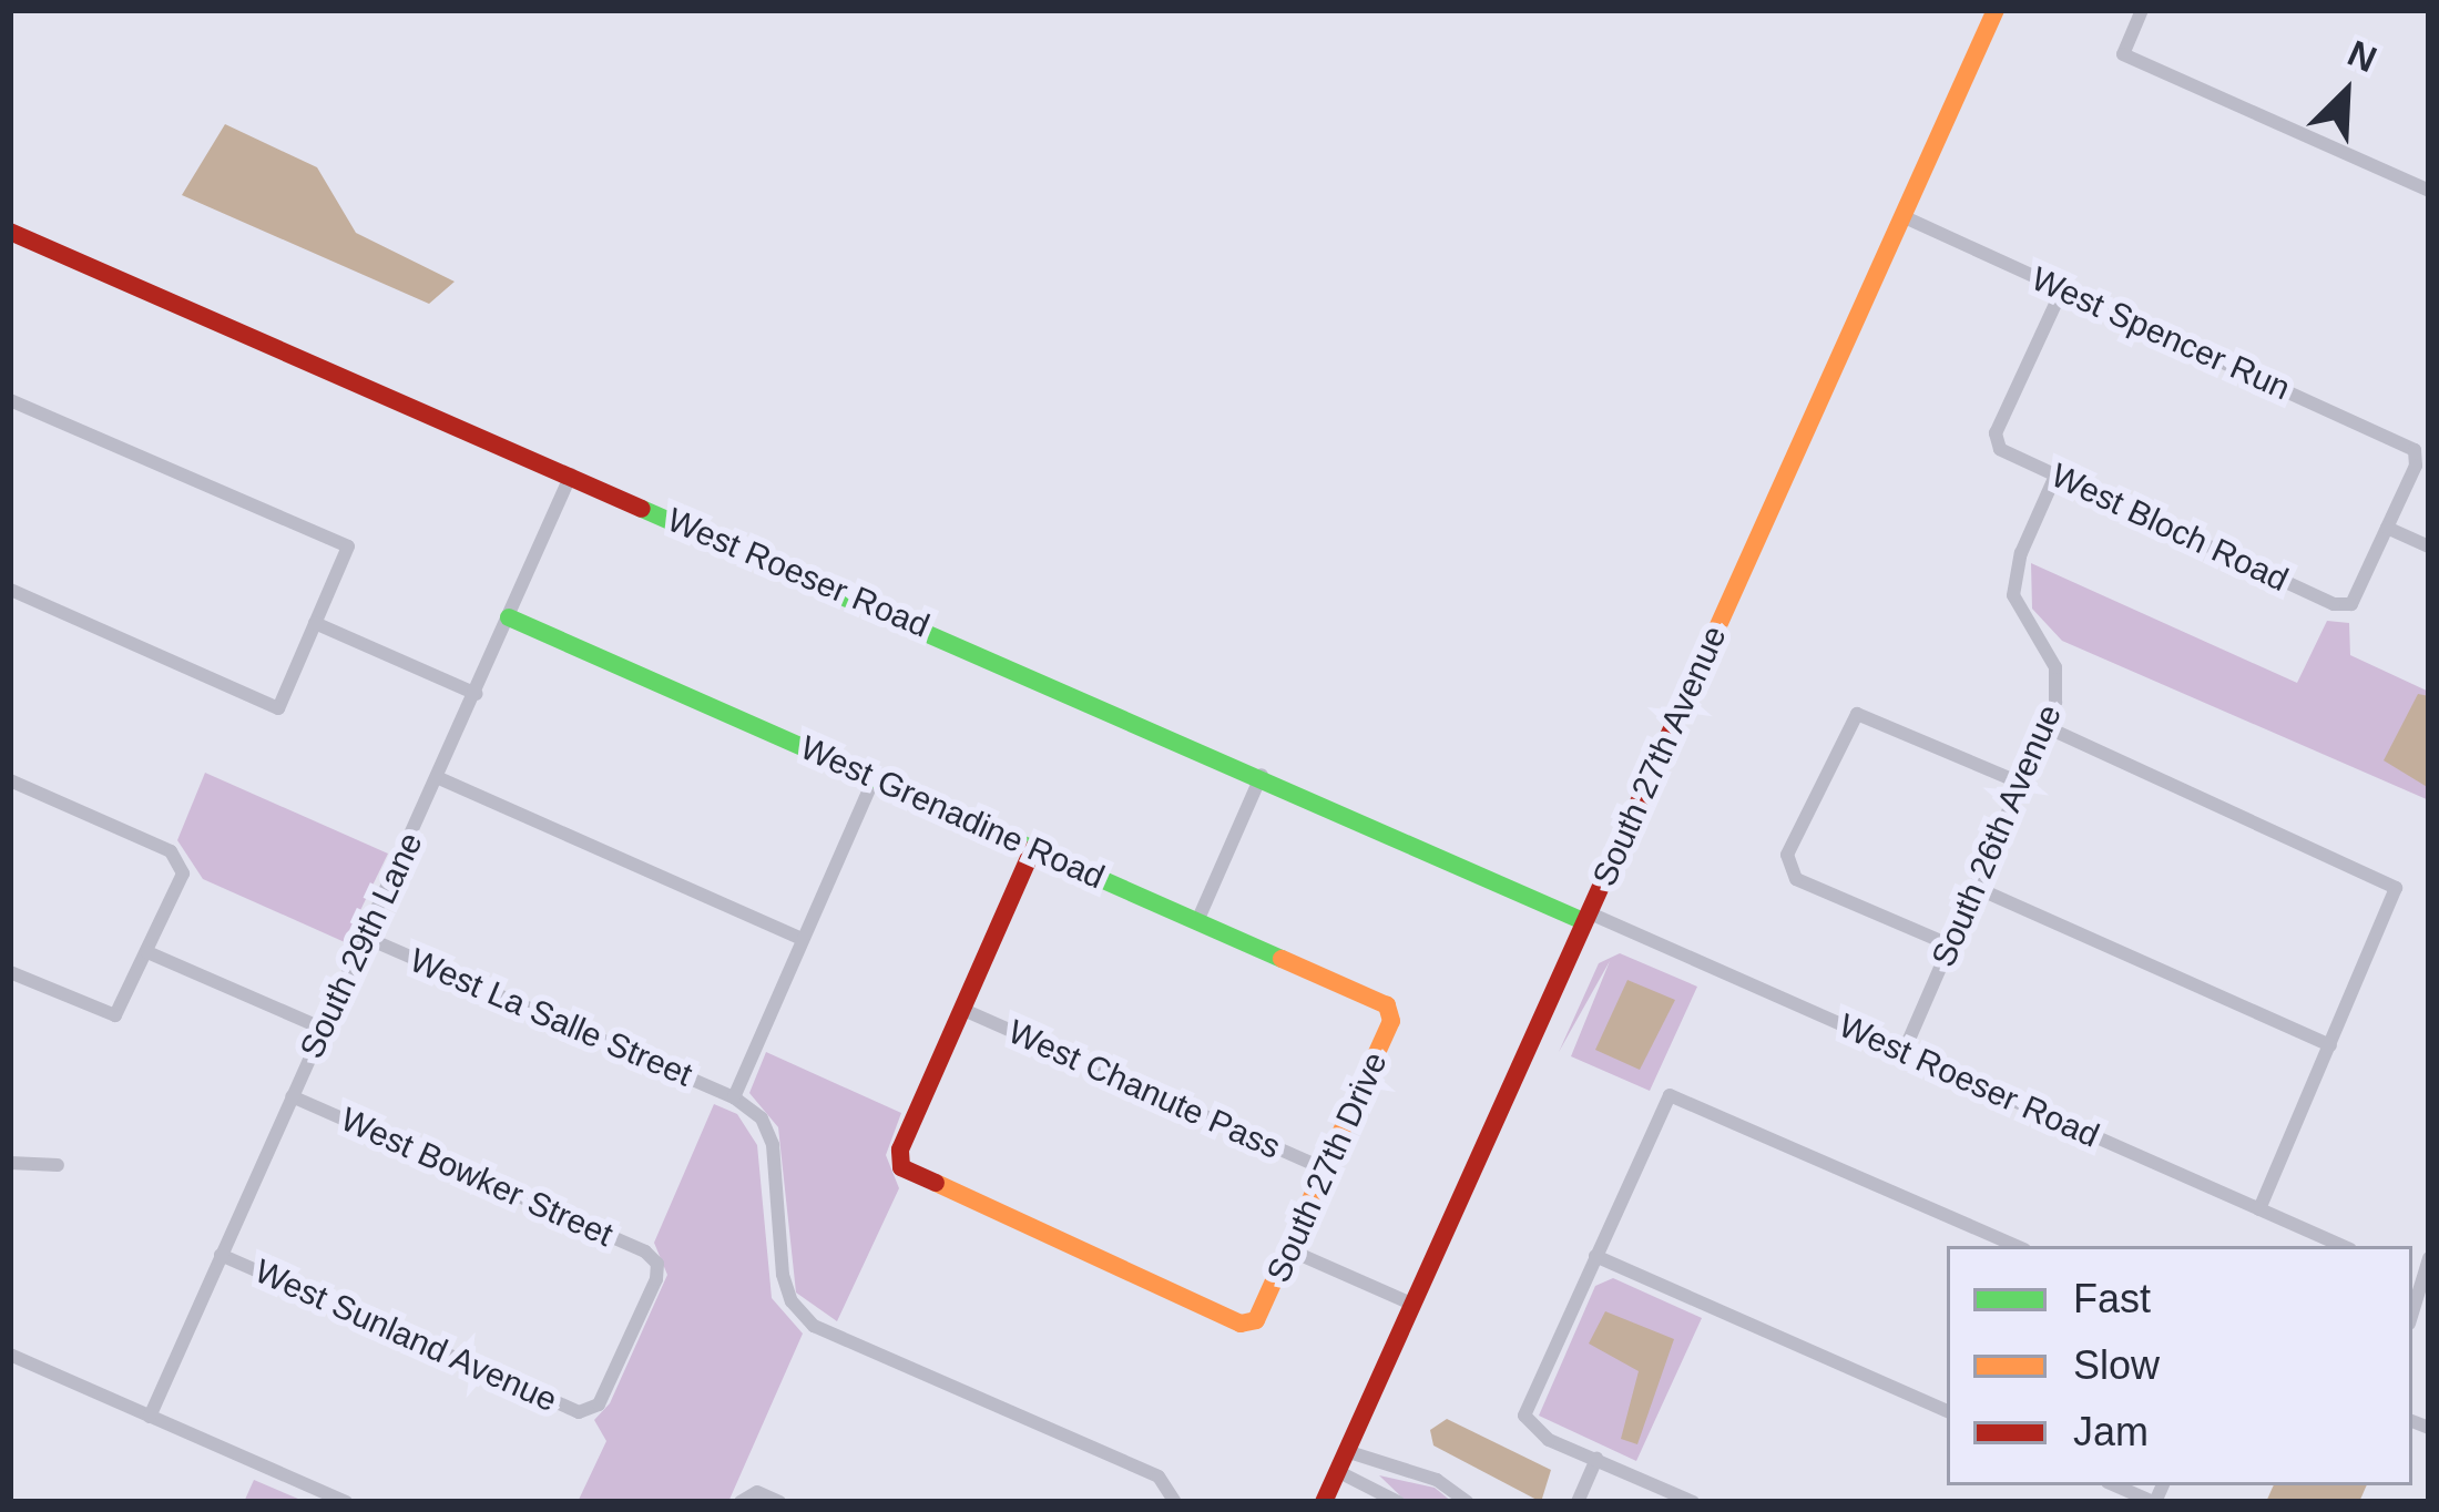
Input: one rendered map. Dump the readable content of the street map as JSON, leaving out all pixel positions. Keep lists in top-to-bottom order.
{
  "streets": {
    "street": [
      "West Spencer Run",
      "West Bloch Road",
      "West Roeser Road",
      "South 27th Avenue",
      "West Grenadine Road",
      "South 26th Avenue",
      "South 29th Lane",
      "West La Salle Street",
      "West Chanute Pass",
      "South 27th Drive",
      "West Bowker Street",
      "West Sunland Avenue"
    ]
  },
  "crossings": [
    ["West Spencer Run", "West Bloch Road"],
    ["West Spencer Run", "South 27th Avenue"],
    ["West Bloch Road", "South 26th Avenue"],
    ["West Roeser Road", "South 27th Avenue"],
    ["West Roeser Road", "South 26th Avenue"],
    ["West Roeser Road", "South 29th Lane"],
    ["West Grenadine Road", "South 29th Lane"],
    ["West Grenadine Road", "South 27th Drive"],
    ["South 29th Lane", "West La Salle Street"],
    ["South 29th Lane", "West Bowker Street"],
    ["South 29th Lane", "West Sunland Avenue"],
    ["West Chanute Pass", "South 27th Drive"],
    ["West Bowker Street", "West Sunland Avenue"]
  ],
  "legend": ["Fast", "Slow", "Jam"],
  "north": "top right"
}
